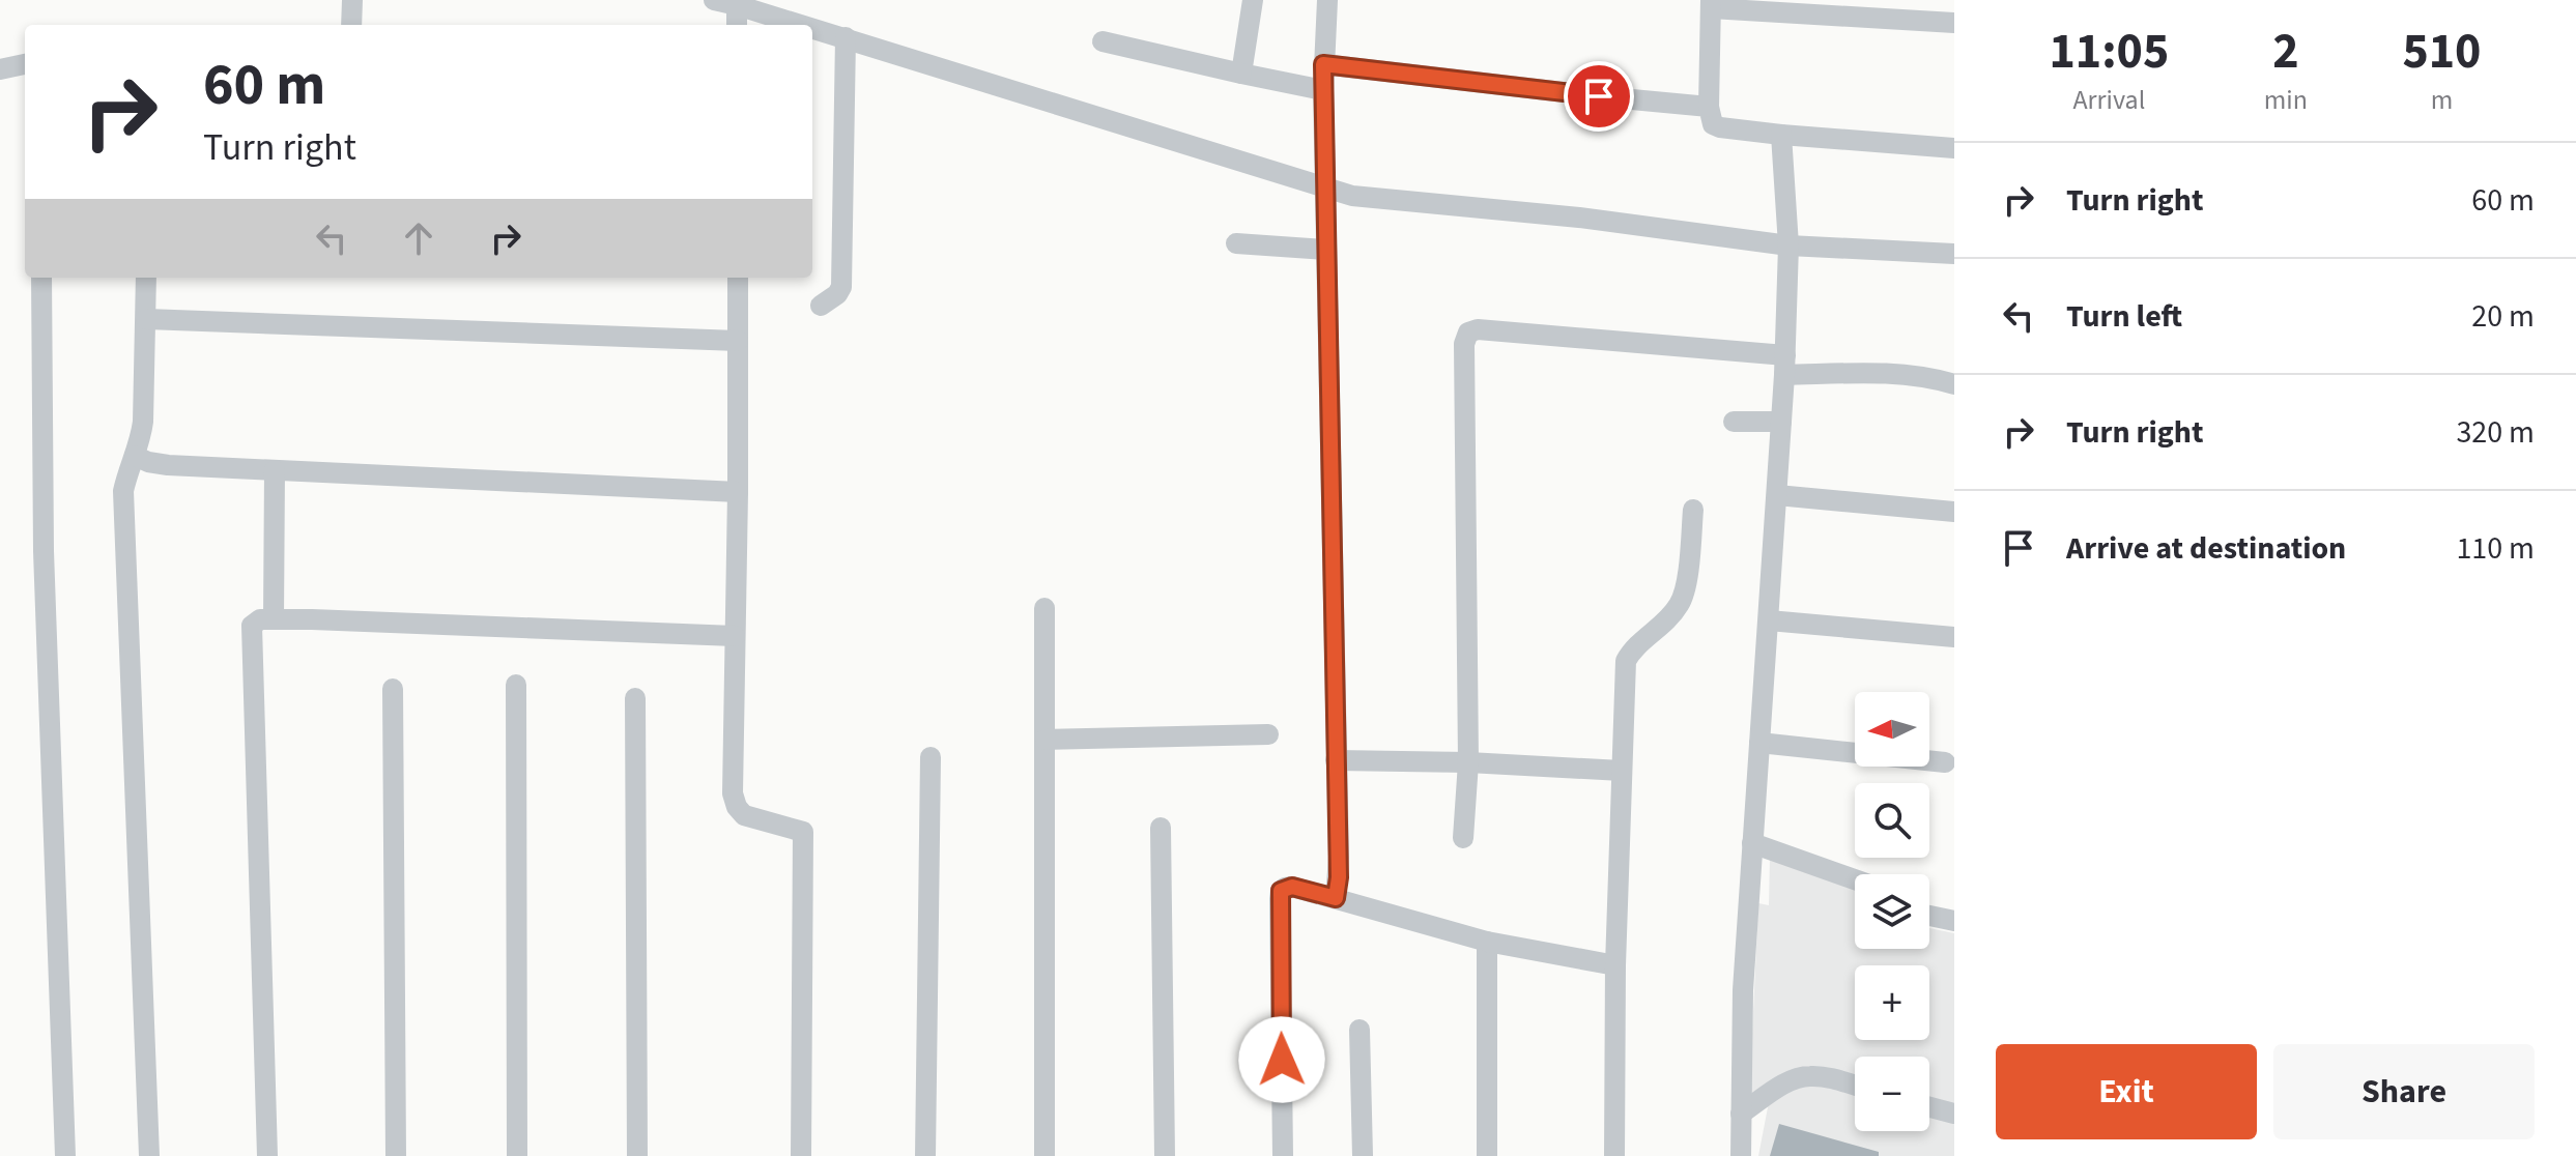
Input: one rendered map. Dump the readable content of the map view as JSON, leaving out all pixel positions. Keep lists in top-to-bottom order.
{
  "north": "left",
  "page": {
    "eta": [
      "11:05",
      "Arrival",
      "2",
      "min",
      "510",
      "m"
    ],
    "turn": ["60 m", "Turn right"],
    "list": [
      {
        "name": "Turn right",
        "value": "60 m"
      },
      {
        "name": "Turn left",
        "value": "20 m"
      },
      {
        "name": "Turn right",
        "value": "320 m"
      },
      {
        "name": "Arrive at destination",
        "value": "110 m"
      }
    ],
    "map_buttons": ["+", "−"],
    "buttons": ["Exit", "Share"]
  }
}
